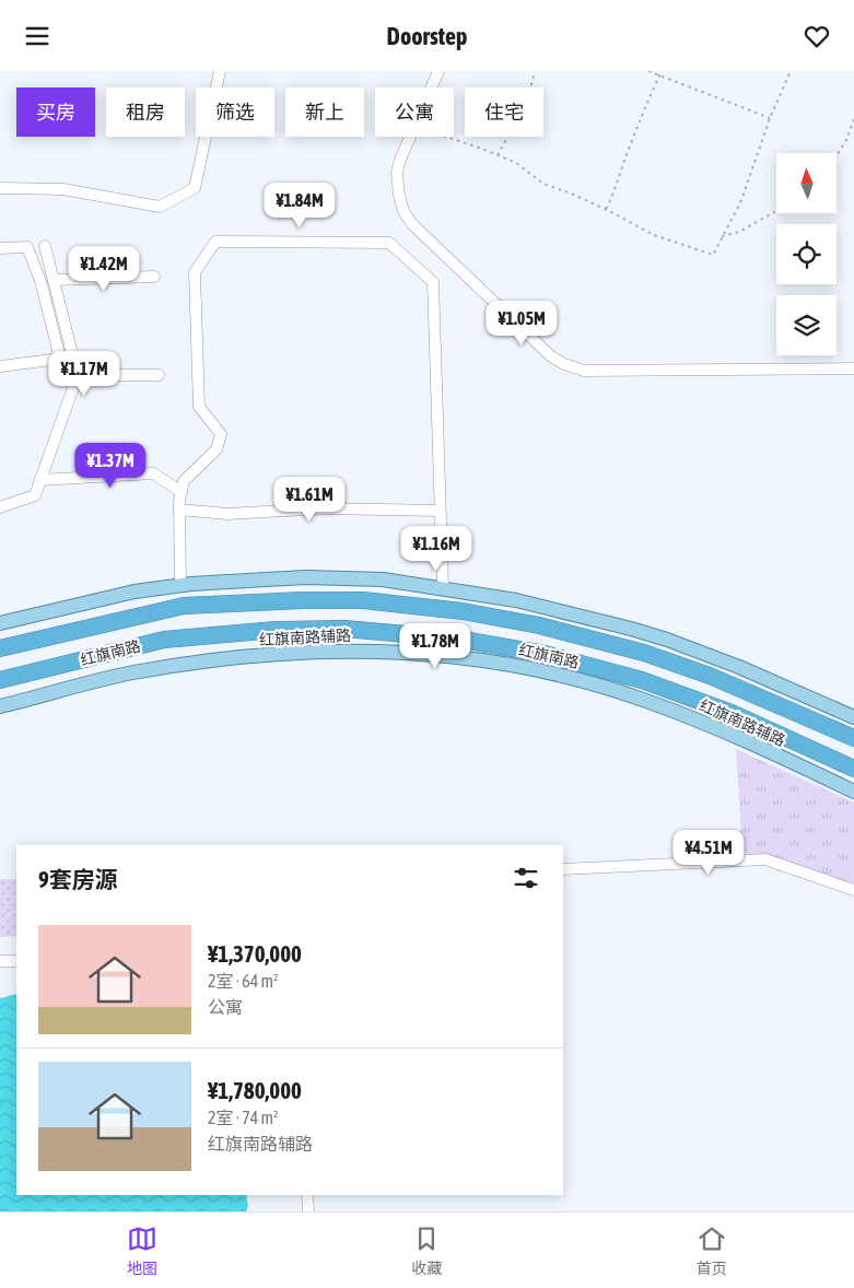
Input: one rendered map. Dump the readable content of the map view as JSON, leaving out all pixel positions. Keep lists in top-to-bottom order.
{
  "streets": {
    "highway": ["红旗南路"],
    "main road": ["红旗南路辅路"]
  },
  "north": "top",
  "page": {
    "header": "Doorstep",
    "chip": [
      "买房",
      "租房",
      "筛选",
      "新上",
      "公寓",
      "住宅"
    ],
    "price": [
      "¥1.84M",
      "¥1.42M",
      "¥1.05M",
      "¥1.17M",
      "¥1.37M",
      "¥1.61M",
      "¥1.16M",
      "¥1.78M",
      "¥4.51M"
    ],
    "heading": "9套房源",
    "list": [
      {
        "name": "¥1,370,000",
        "note": "2室 · 64 m² · 公寓"
      },
      {
        "name": "¥1,780,000",
        "note": "2室 · 74 m² · 红旗南路辅路"
      }
    ],
    "tabs": ["地图", "收藏", "首页"]
  }
}
